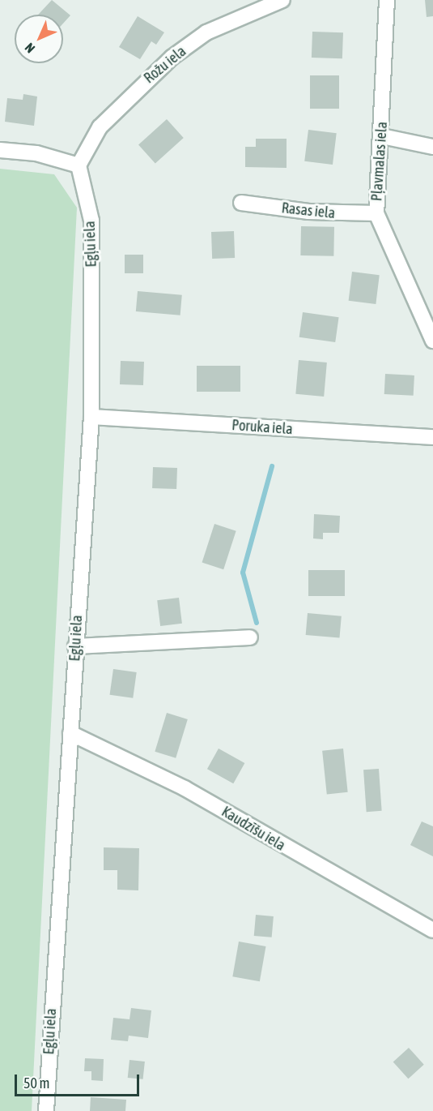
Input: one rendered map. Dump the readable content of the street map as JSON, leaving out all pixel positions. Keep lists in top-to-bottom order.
{
  "streets": {
    "street": [
      "Rožu iela",
      "Pļavmalas iela",
      "Rasas iela",
      "Egļu iela",
      "Poruka iela",
      "Kaudzīšu iela"
    ]
  },
  "crossings": [
    ["Rožu iela", "Egļu iela"],
    ["Pļavmalas iela", "Rasas iela"],
    ["Egļu iela", "Poruka iela"],
    ["Egļu iela", "Kaudzīšu iela"]
  ],
  "scale_bar": "50 m",
  "north": "bottom left"
}
